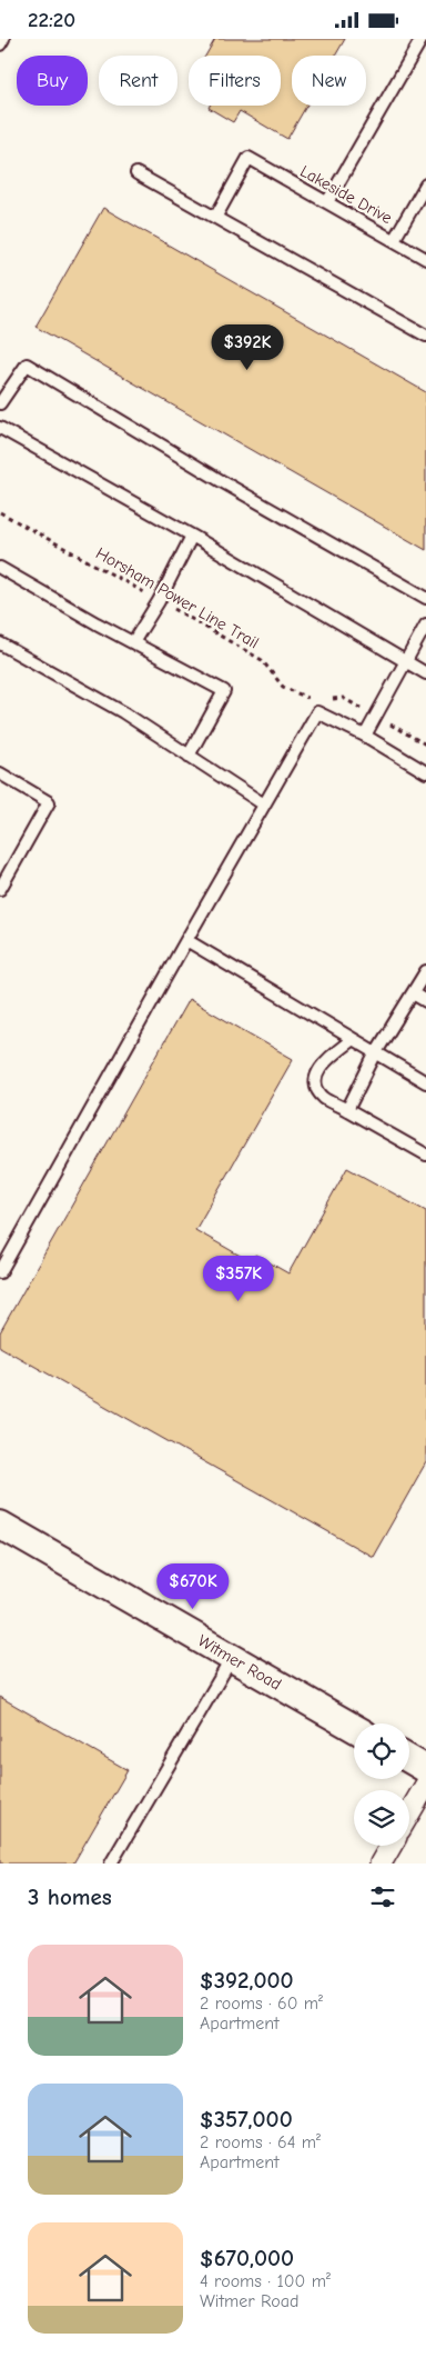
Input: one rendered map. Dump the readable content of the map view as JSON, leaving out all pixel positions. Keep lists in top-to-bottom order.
{
  "streets": {
    "street": ["Witmer Road"],
    "lane": ["Lakeside Drive"],
    "path": ["Horsham Power Line Trail"]
  },
  "page": {
    "status": "22:20",
    "chip": [
      "Buy",
      "Rent",
      "Filters",
      "New"
    ],
    "price": ["$392K", "$357K", "$670K"],
    "heading": "3 homes",
    "list": [
      {
        "name": "$392,000",
        "note": "2 rooms · 60 m² · Apartment"
      },
      {
        "name": "$357,000",
        "note": "2 rooms · 64 m² · Apartment"
      },
      {
        "name": "$670,000",
        "note": "4 rooms · 100 m² · Witmer Road"
      }
    ]
  }
}
